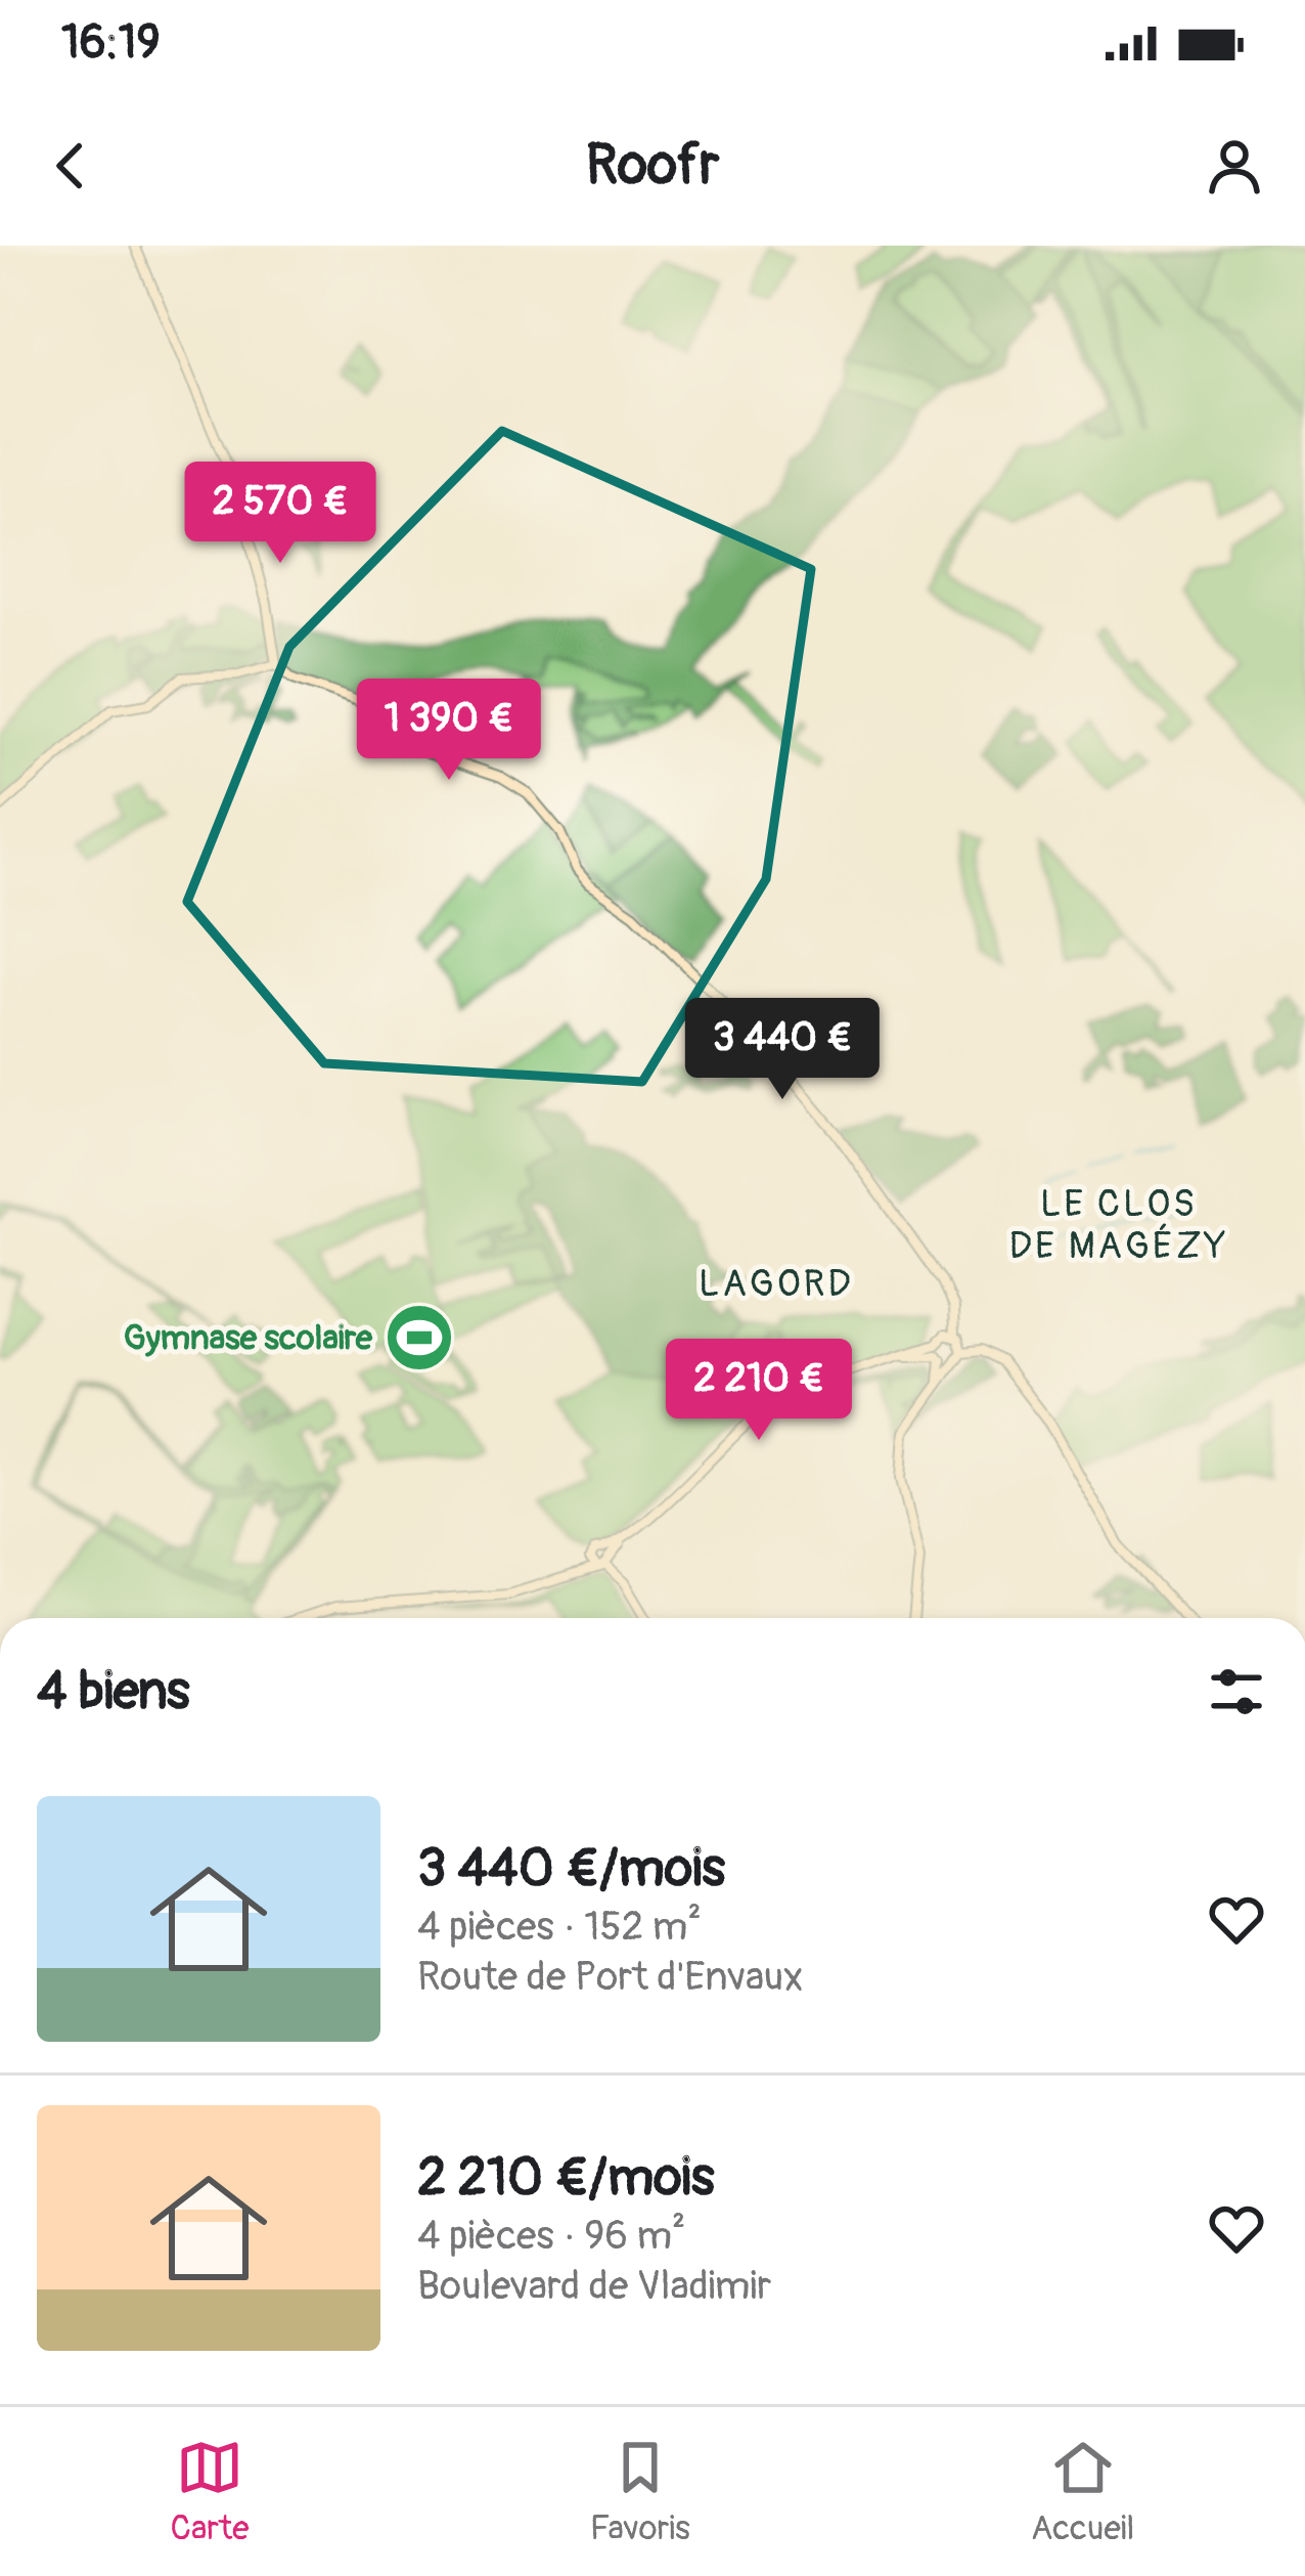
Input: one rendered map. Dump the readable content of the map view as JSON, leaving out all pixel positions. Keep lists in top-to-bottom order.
{
  "districts": ["LE CLOS DE MAGÉZY", "LAGORD"],
  "places": {
    "sports": ["Gymnase scolaire"]
  },
  "page": {
    "status": "16:19",
    "header": "Roofr",
    "price": [
      "2 570 €",
      "1 390 €",
      "3 440 €",
      "2 210 €"
    ],
    "heading": "4 biens",
    "list": [
      {
        "name": "3 440 €/mois",
        "note": "4 pièces · 152 m² · Route de Port d'Envaux"
      },
      {
        "name": "2 210 €/mois",
        "note": "4 pièces · 96 m² · Boulevard de Vladimir"
      }
    ],
    "tabs": ["Carte", "Favoris", "Accueil"]
  }
}
